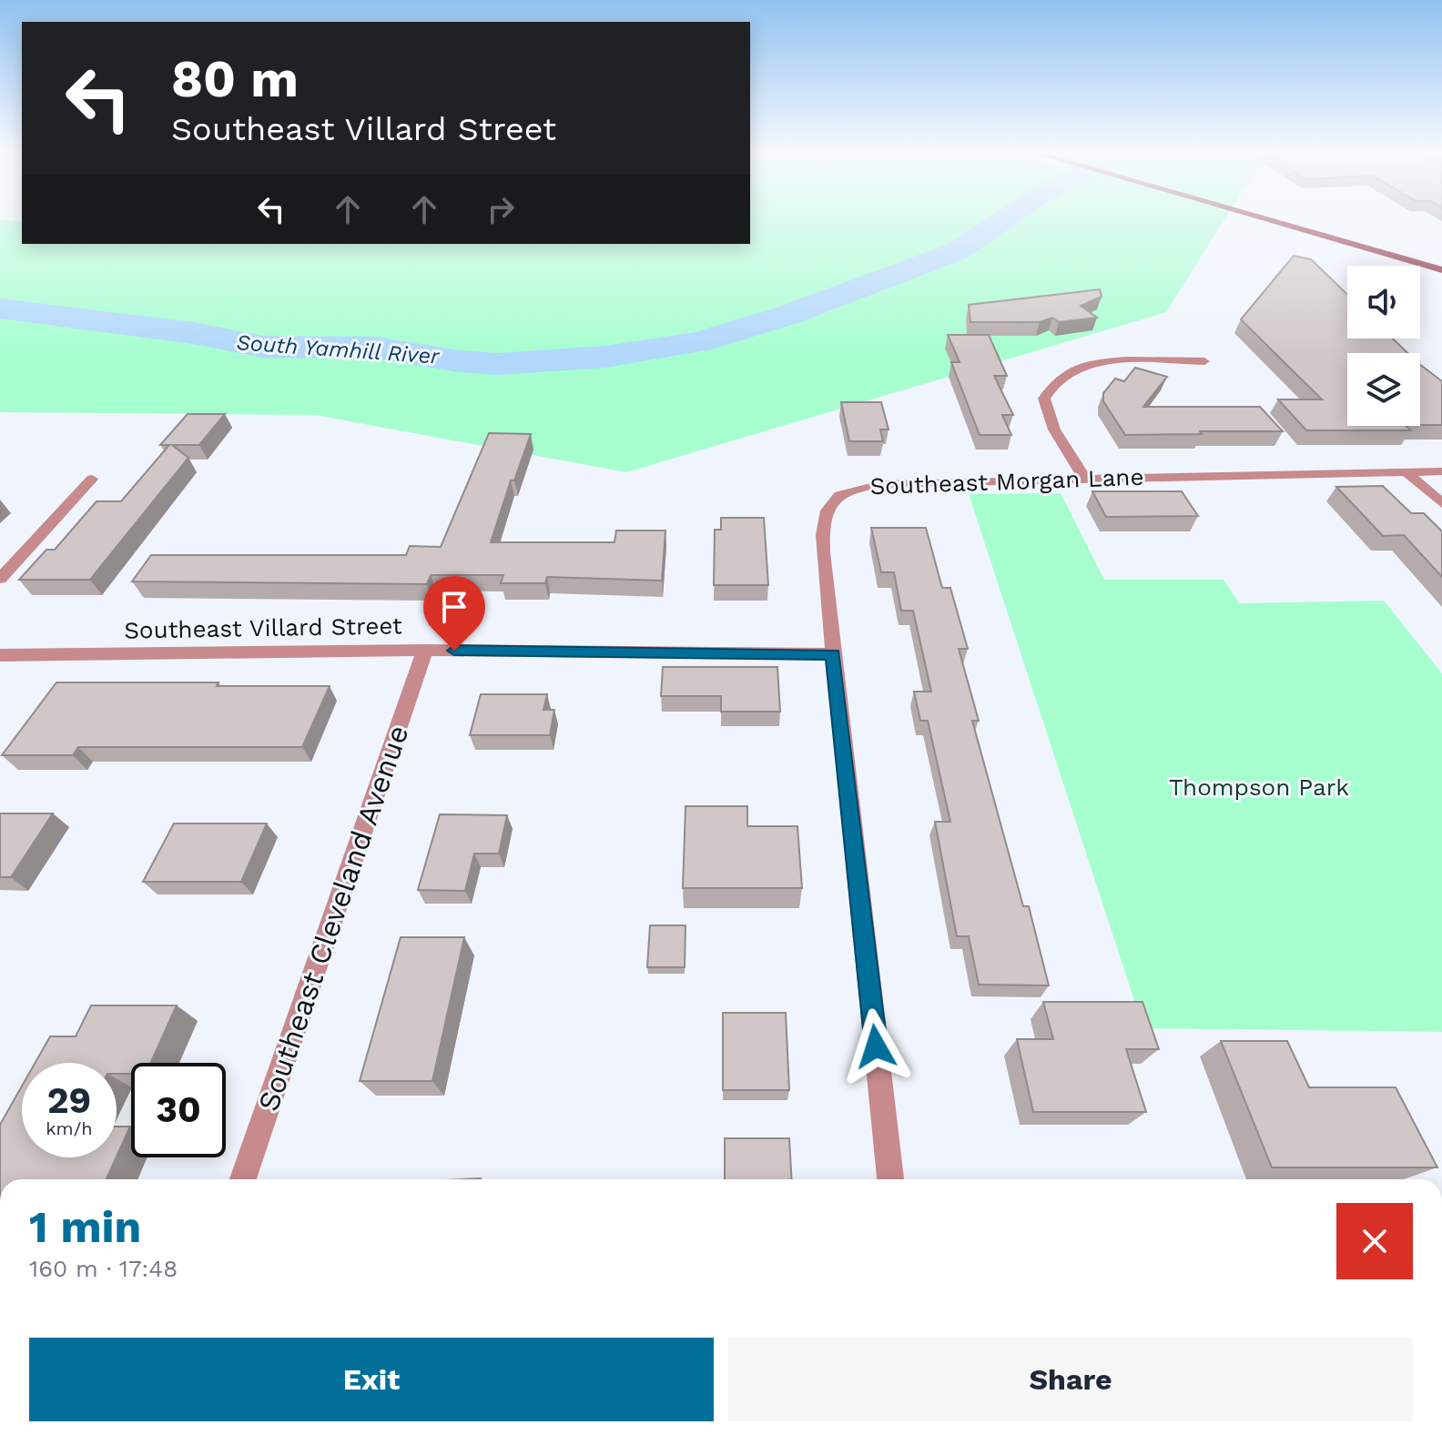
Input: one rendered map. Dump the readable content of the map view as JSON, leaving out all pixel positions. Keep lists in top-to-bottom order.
{
  "streets": {
    "street": ["Southeast Morgan Lane", "Southeast Villard Street", "Southeast Cleveland Avenue"]
  },
  "crossings": [
    ["Southeast Morgan Lane", "Southeast Villard Street"],
    ["Southeast Villard Street", "Southeast Cleveland Avenue"]
  ],
  "water": ["South Yamhill River"],
  "parks": ["Thompson Park"],
  "page": {
    "turn": ["80 m", "Southeast Villard Street"],
    "speed": "29 km/h",
    "limit": "30",
    "heading": ["1 min", "160 m · 17:48"],
    "buttons": ["Exit", "Share"]
  }
}
